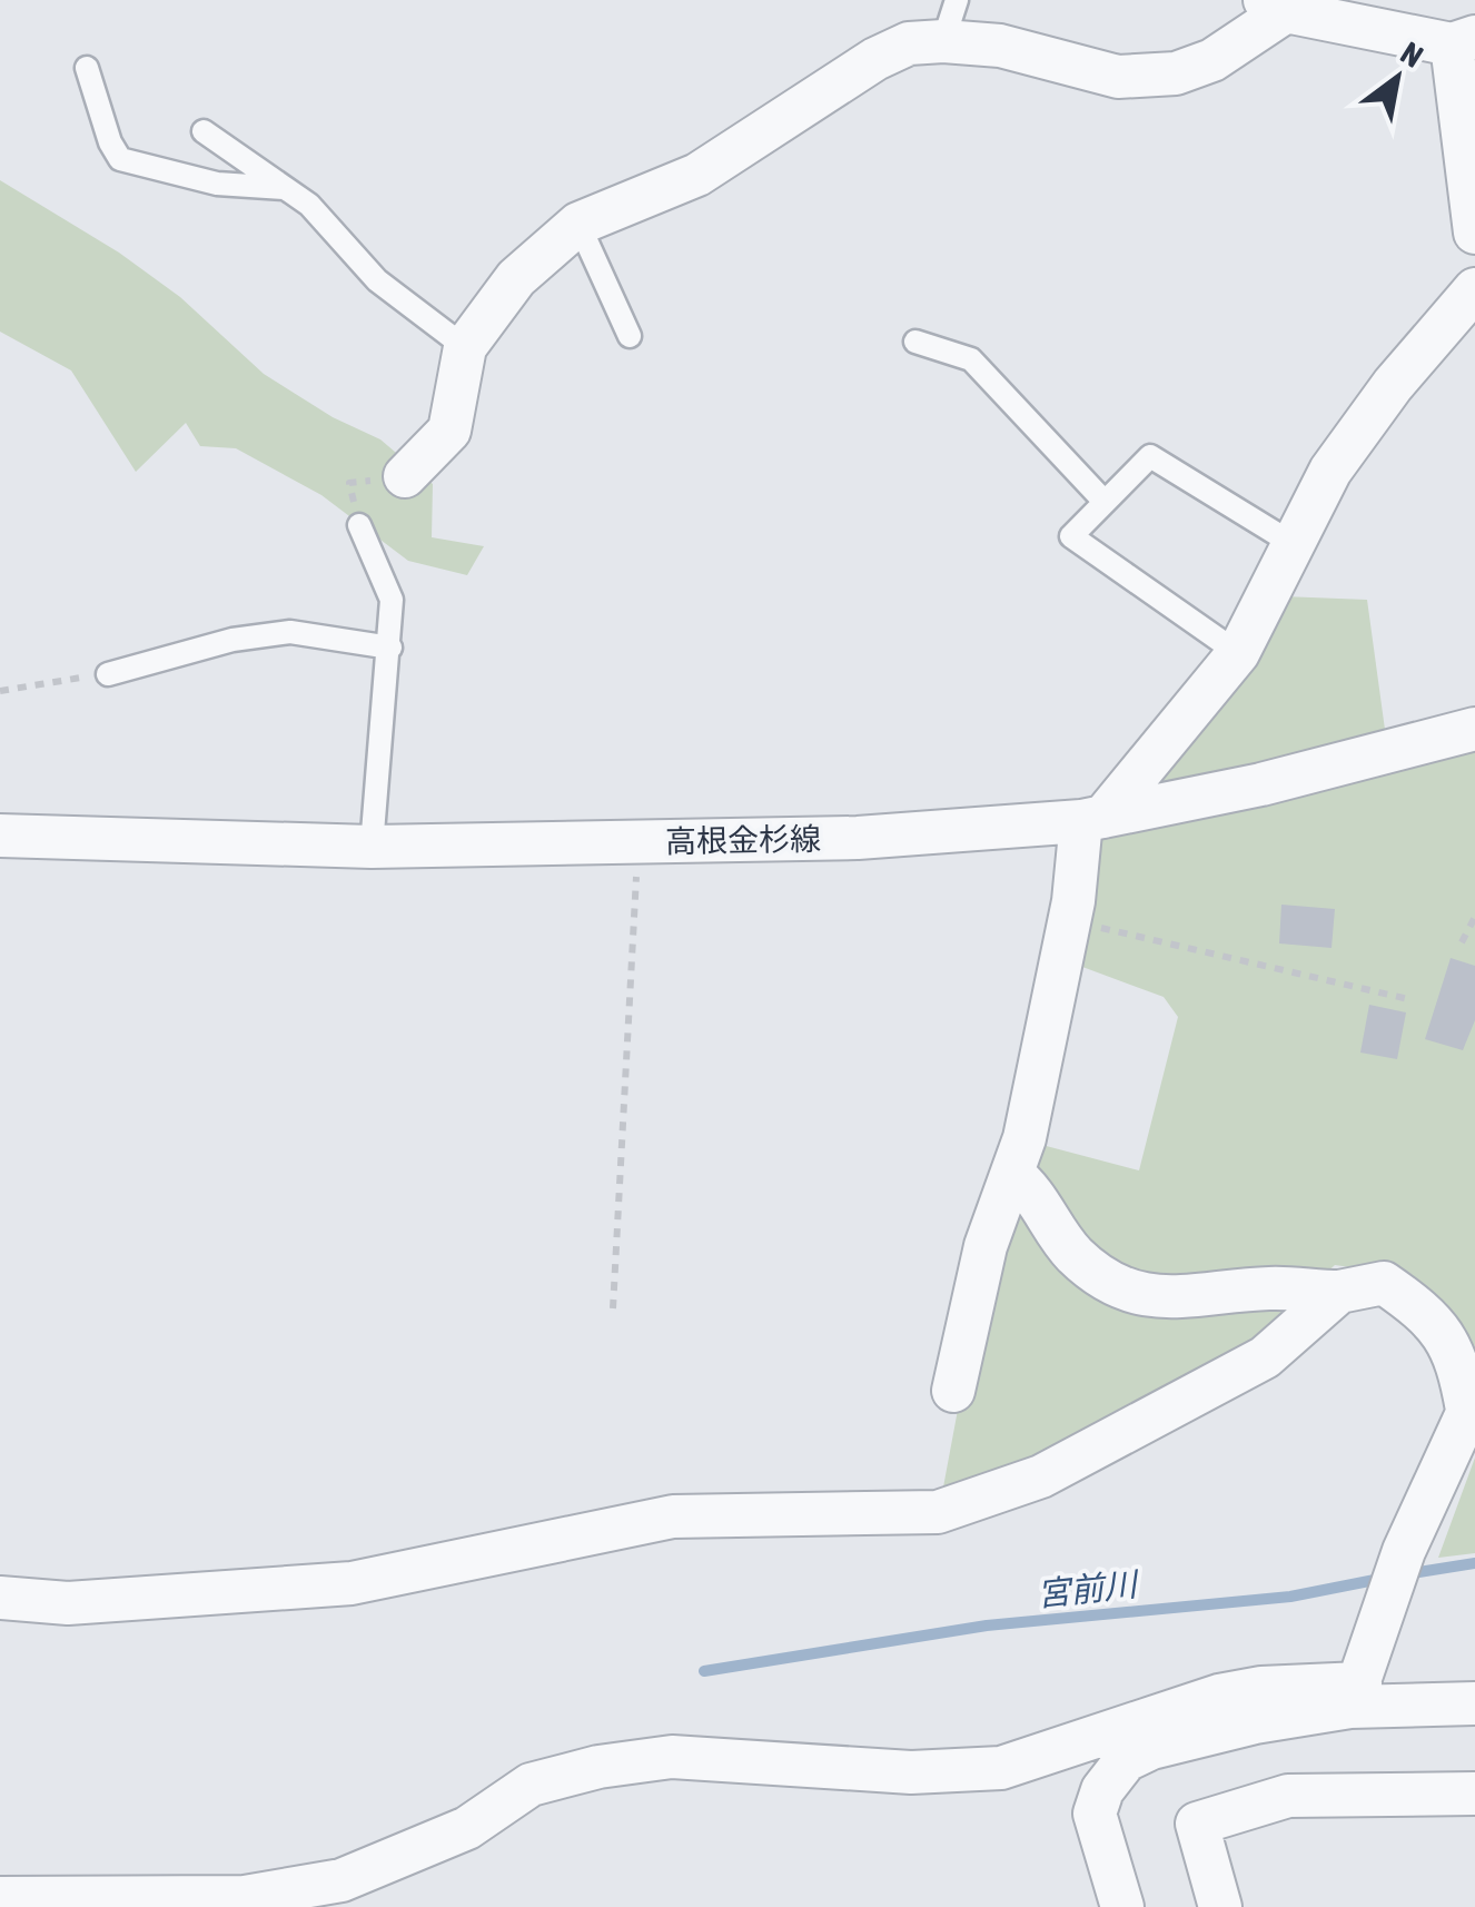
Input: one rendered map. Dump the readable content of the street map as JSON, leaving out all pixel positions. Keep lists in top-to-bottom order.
{
  "streets": {
    "street": ["高根金杉線"]
  },
  "water": ["宮前川"],
  "north": "top right"
}
